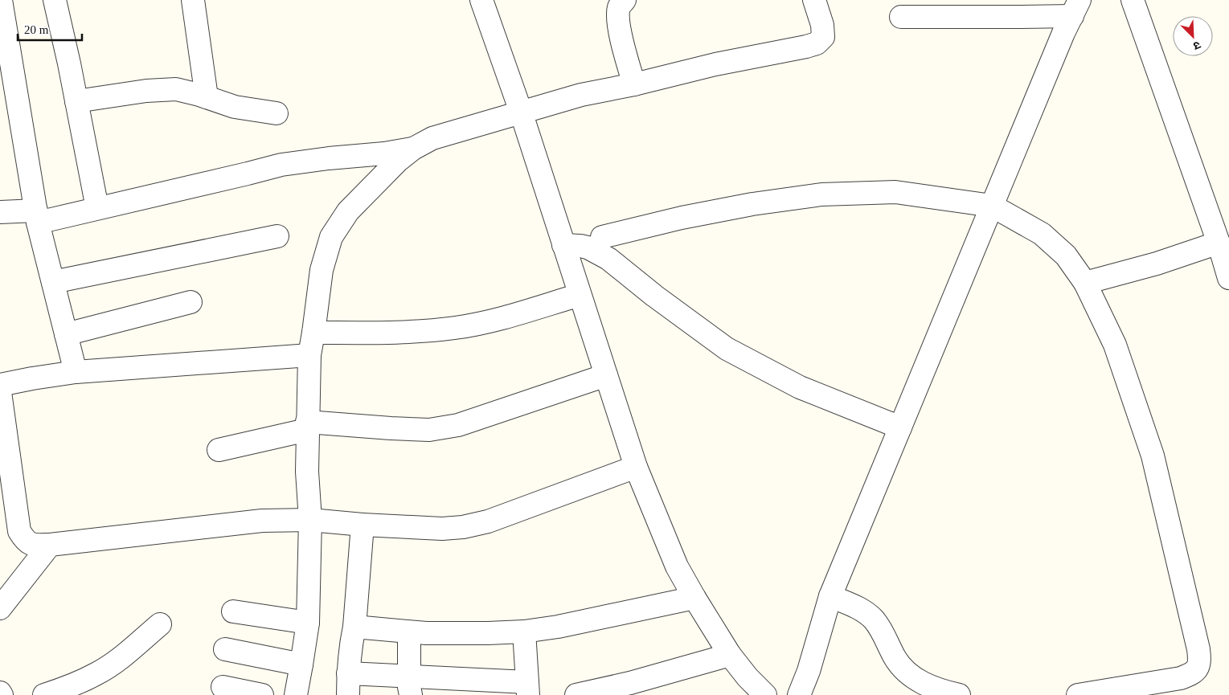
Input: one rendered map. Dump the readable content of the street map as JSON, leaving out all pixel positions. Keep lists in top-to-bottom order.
{
  "scale_bar": "20 m",
  "north": "bottom right"
}
